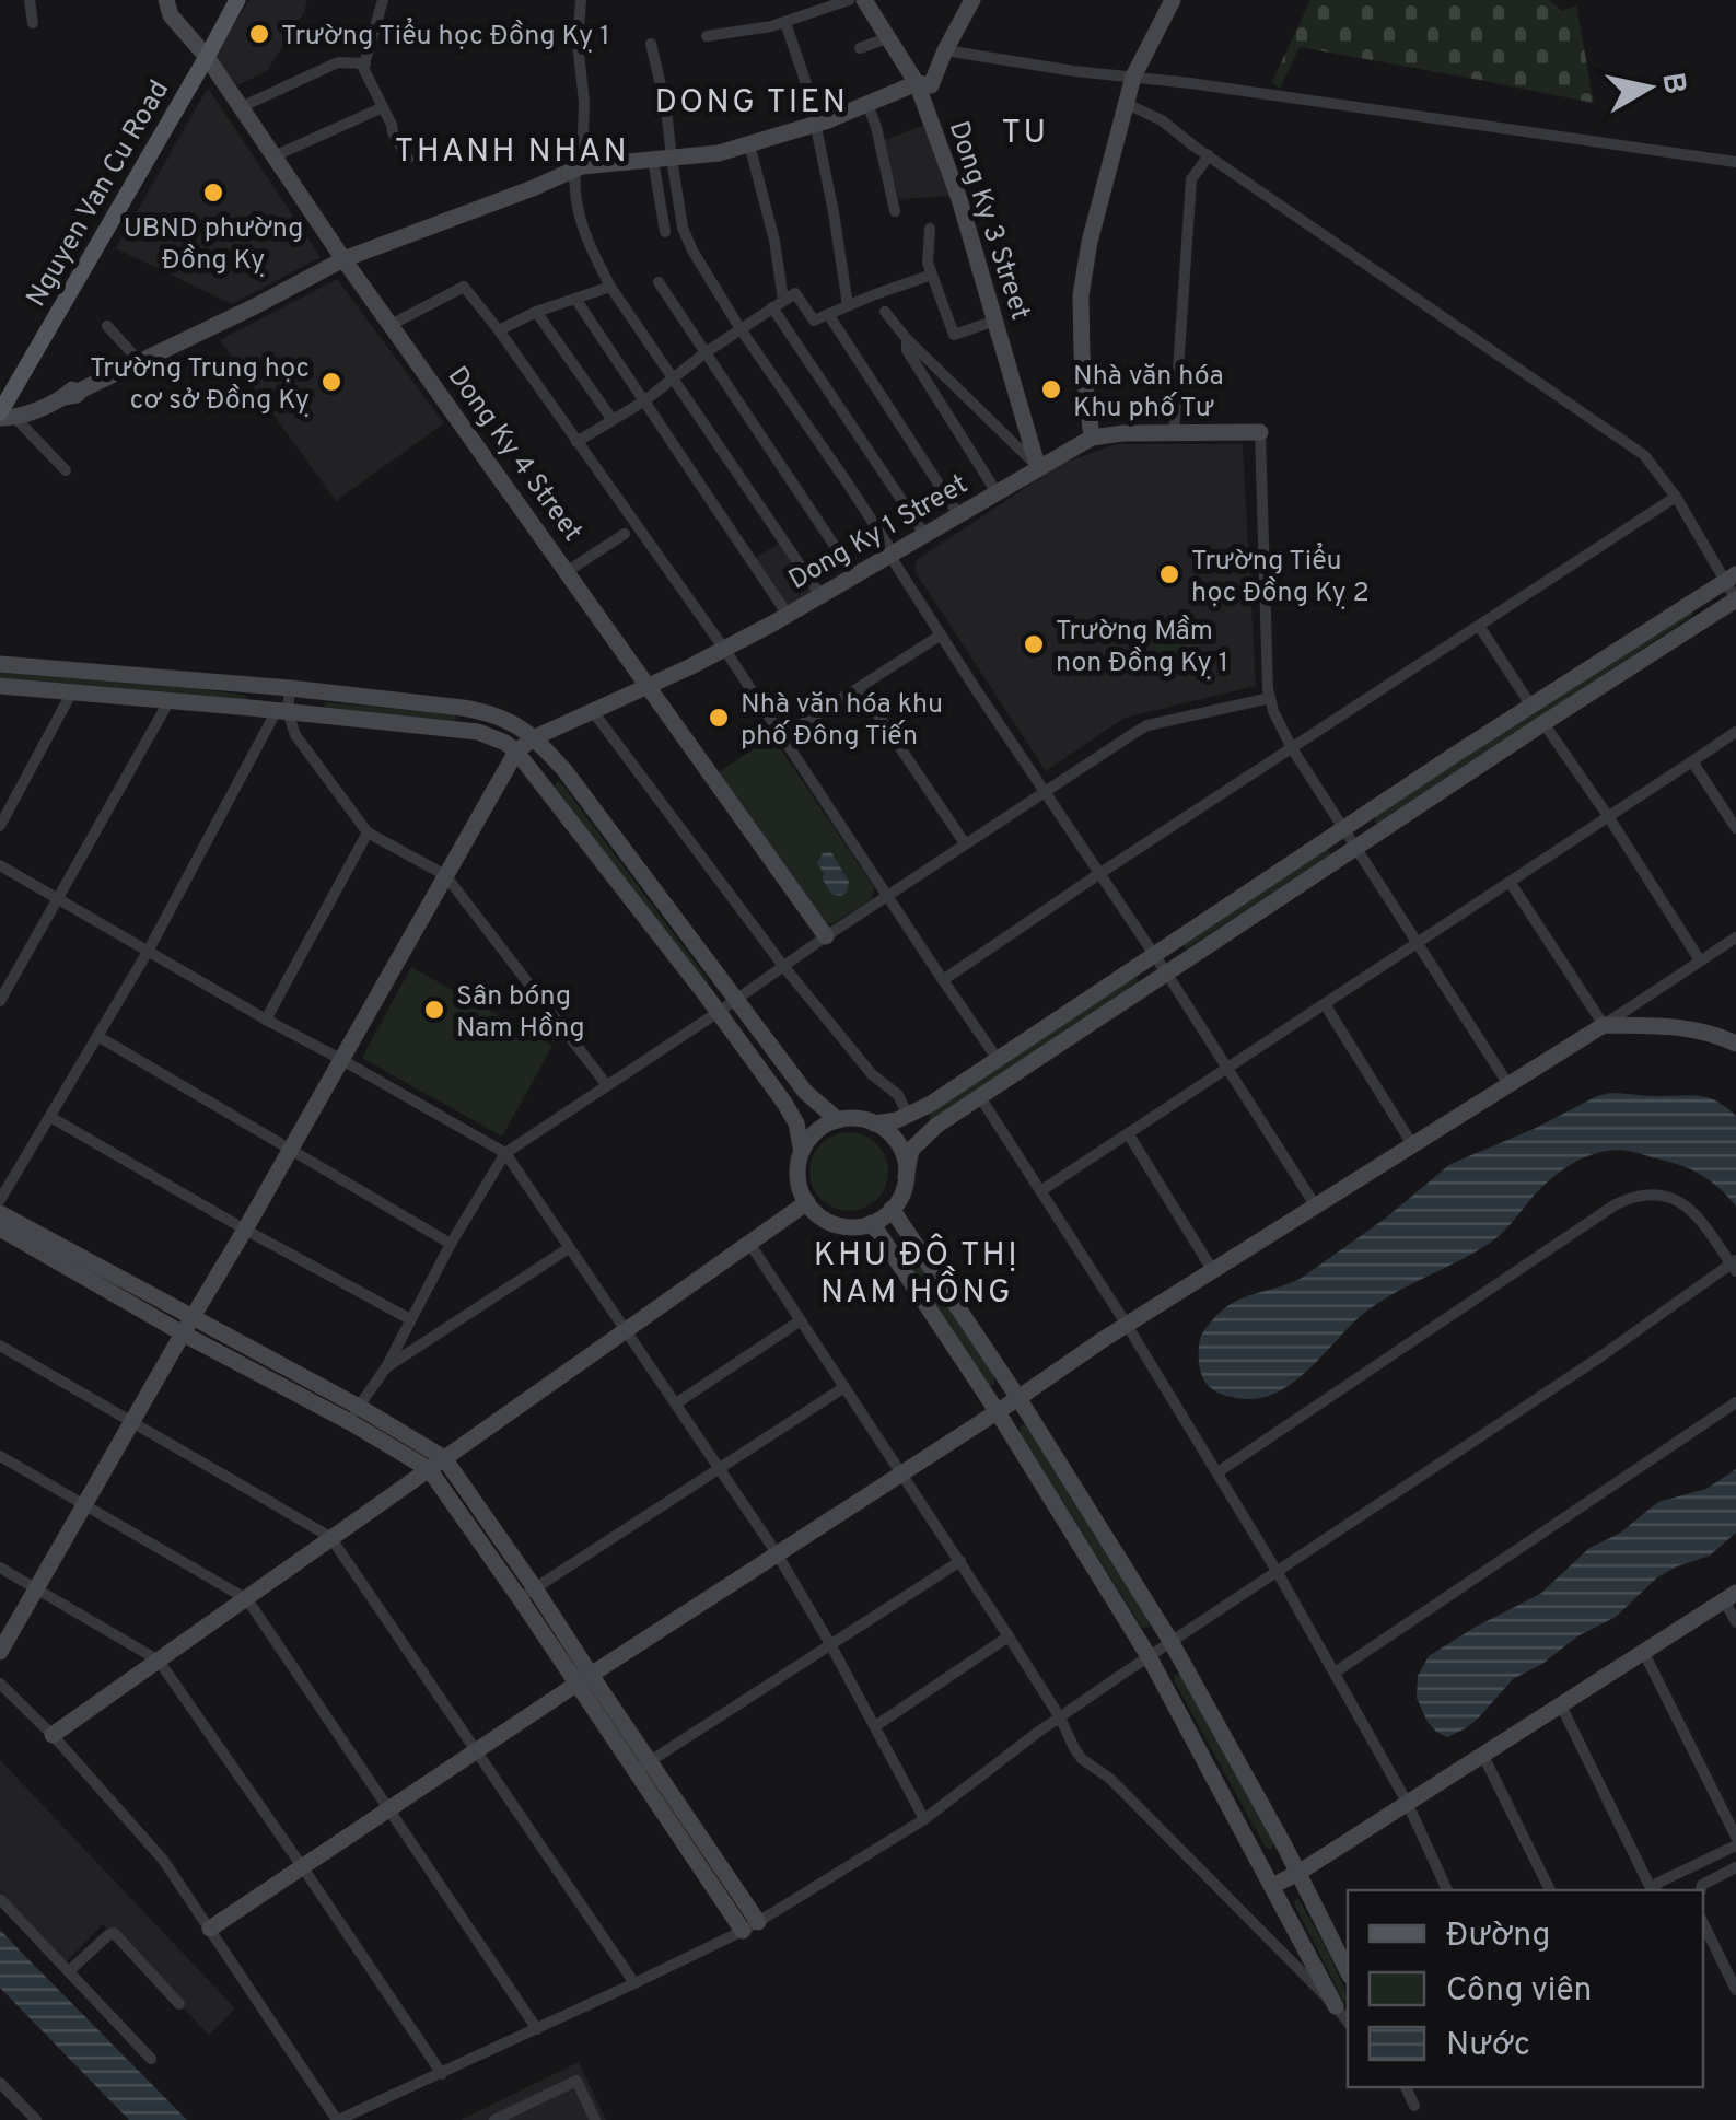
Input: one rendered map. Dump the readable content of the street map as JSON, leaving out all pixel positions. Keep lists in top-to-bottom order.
{
  "streets": {
    "main road": ["Nguyen Van Cu Road"],
    "street": ["Dong Ky 3 Street", "Dong Ky 4 Street", "Dong Ky 1 Street"]
  },
  "crossings": [
    ["Nguyen Van Cu Road", "Dong Ky 4 Street"],
    ["Dong Ky 3 Street", "Dong Ky 1 Street"],
    ["Dong Ky 4 Street", "Dong Ky 1 Street"]
  ],
  "districts": [
    "DONG TIEN",
    "TU",
    "THANH NHAN",
    "KHU ĐÔ THỊ NAM HỒNG"
  ],
  "places": [
    "Trường Tiểu học Đồng Kỵ 1",
    "UBND phường Đồng Kỵ",
    "Trường Trung học cơ sở Đồng Kỵ",
    "Nhà văn hóa Khu phố Tư",
    "Trường Tiểu học Đồng Kỵ 2",
    "Trường Mầm non Đồng Kỵ 1",
    "Nhà văn hóa khu phố Đông Tiến",
    "Sân bóng Nam Hồng"
  ],
  "legend": ["Đường", "Công viên", "Nước"],
  "north": "right"
}
